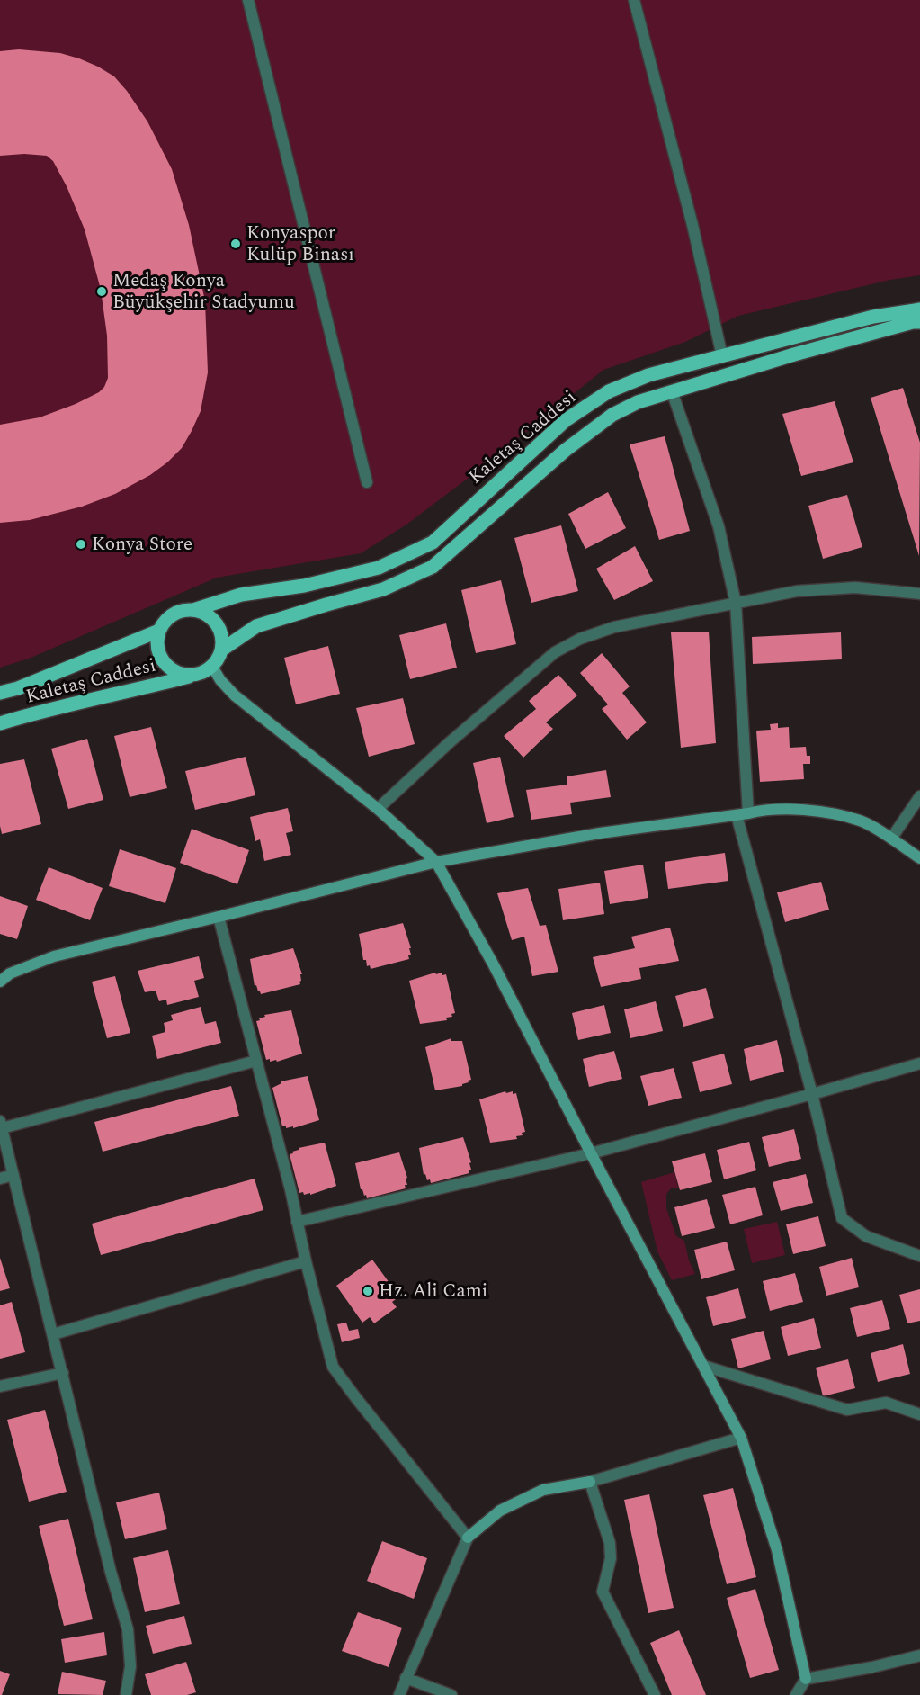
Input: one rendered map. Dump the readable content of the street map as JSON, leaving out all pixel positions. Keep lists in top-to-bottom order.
{
  "streets": {
    "main road": ["Kaletaş Caddesi"]
  },
  "places": [
    "Konyaspor Kulüp Binası",
    "Medaş Konya Büyükşehir Stadyumu",
    "Konya Store",
    "Hz. Ali Cami"
  ]
}
